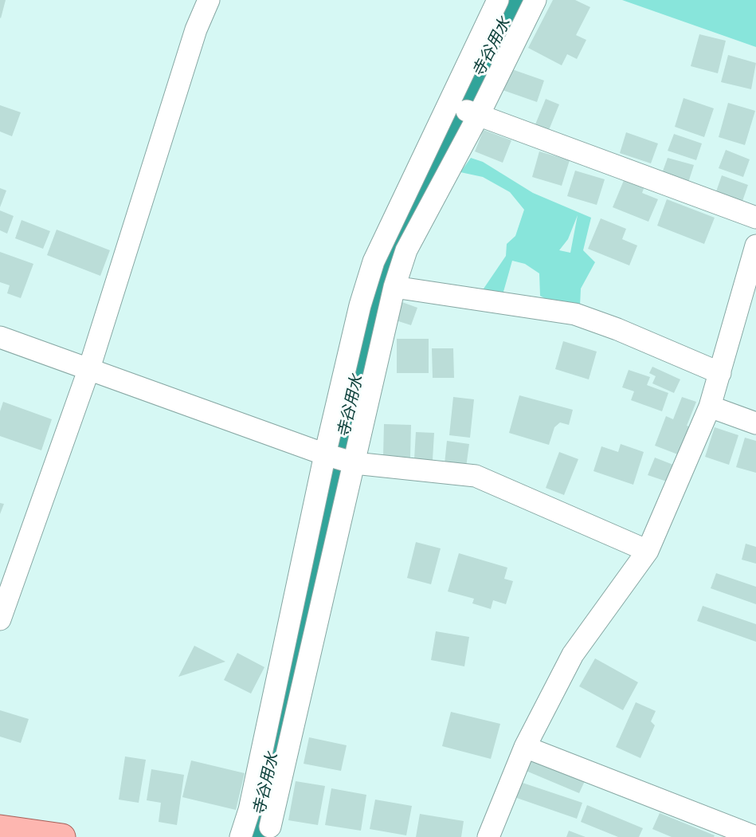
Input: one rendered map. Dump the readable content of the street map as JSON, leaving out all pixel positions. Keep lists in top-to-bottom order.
{
  "water": ["寺谷用水"]
}
